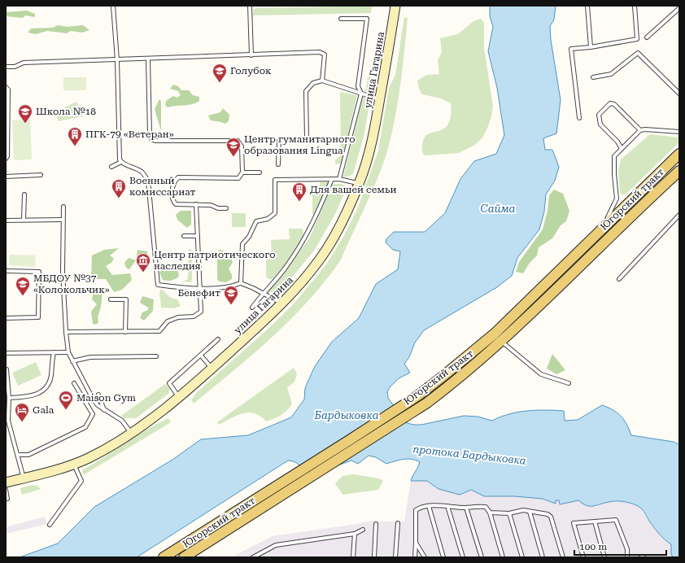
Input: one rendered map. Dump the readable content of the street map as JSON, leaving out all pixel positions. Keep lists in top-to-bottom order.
{
  "streets": {
    "main road": ["улица Гагарина", "Югорский тракт"]
  },
  "water": ["Сайма", "Бардыковка", "протока Бардыковка"],
  "places": {
    "school or university": [
      "Голубок",
      "Школа №18",
      "Центр гуманитарного образования Lingua",
      "МБДОУ №37 «Колокольчик»",
      "Бенефит"
    ],
    "building": ["ПГК-79 «Ветеран»", "Военный комиссариат", "Для вашей семьи"],
    "museum": ["Центр патриотического наследия"],
    "sports": ["Maison Gym"],
    "hotel": ["Gala"]
  },
  "scale_bar": "100 m"
}
